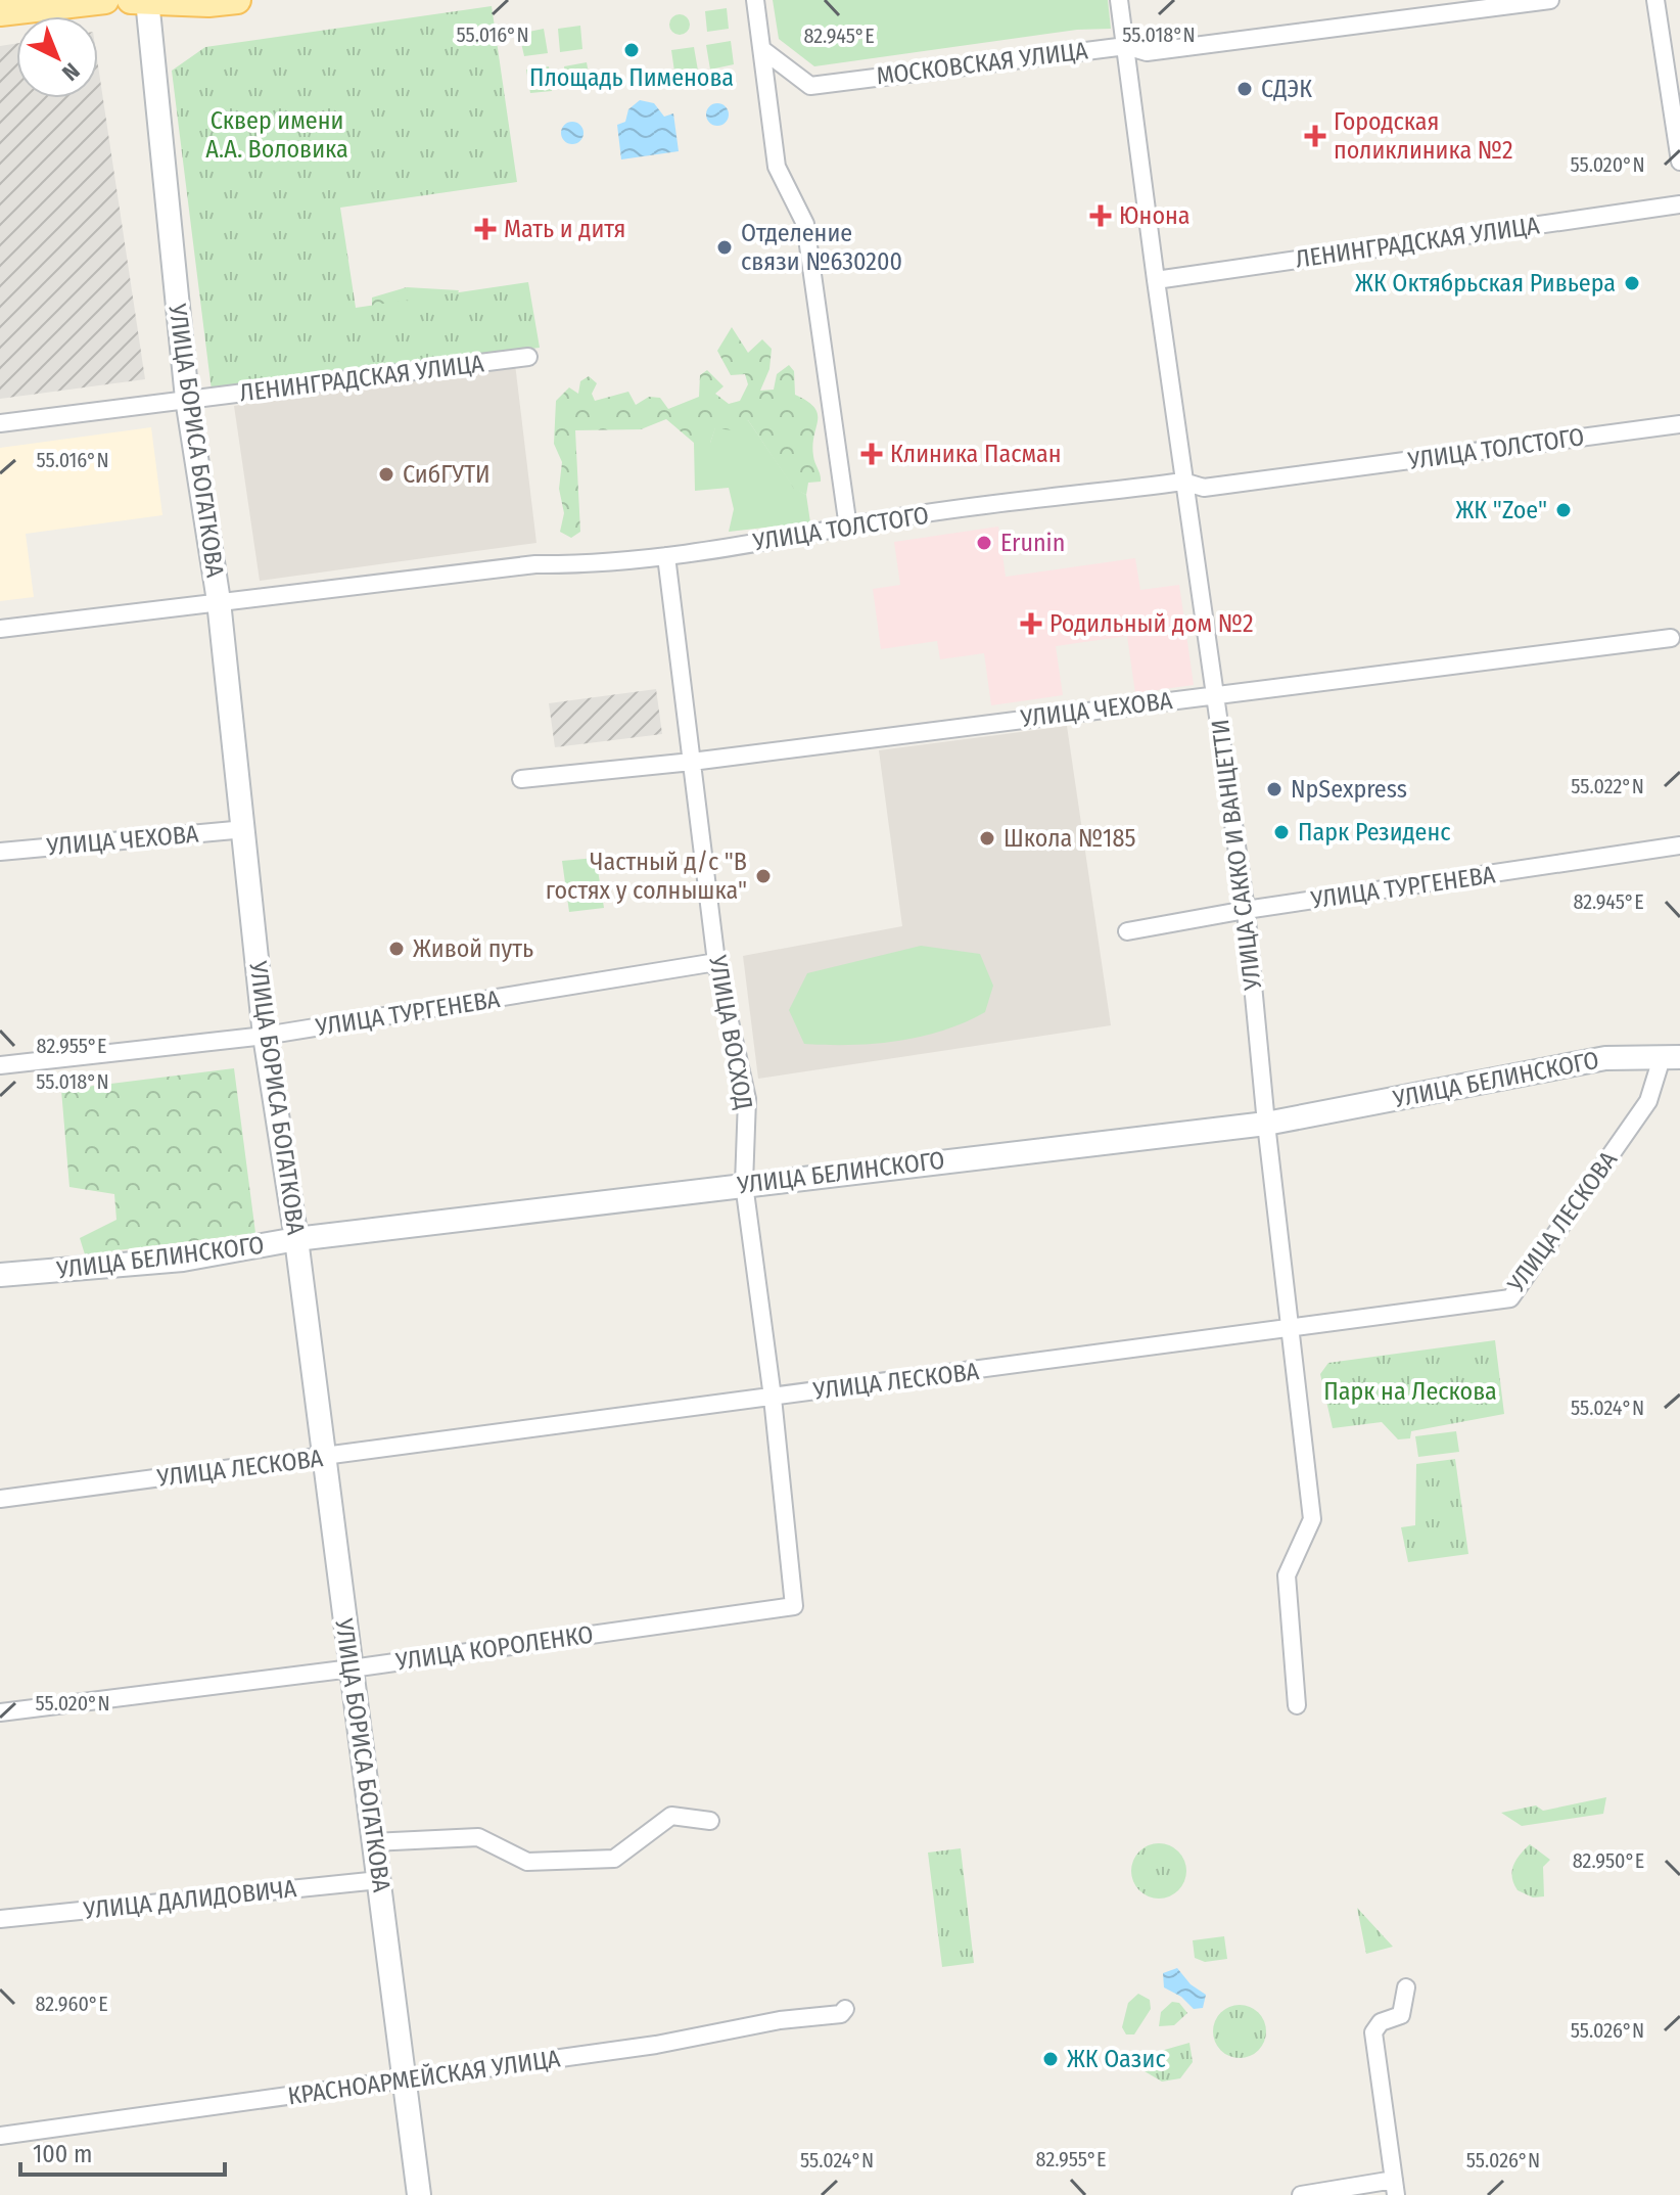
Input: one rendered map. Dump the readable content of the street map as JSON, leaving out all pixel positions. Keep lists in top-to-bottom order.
{
  "streets": {
    "main road": ["УЛИЦА БОРИСА БОГАТКОВА", "УЛИЦА БЕЛИНСКОГО"],
    "street": [
      "МОСКОВСКАЯ УЛИЦА",
      "ЛЕНИНГРАДСКАЯ УЛИЦА",
      "УЛИЦА ТОЛСТОГО",
      "УЛИЦА ЧЕХОВА",
      "УЛИЦА САККО И ВАНЦЕТТИ",
      "УЛИЦА ТУРГЕНЕВА",
      "УЛИЦА ВОСХОД",
      "УЛИЦА ЛЕСКОВА",
      "УЛИЦА КОРОЛЕНКО",
      "УЛИЦА ДАЛИДОВИЧА",
      "КРАСНОАРМЕЙСКАЯ УЛИЦА"
    ]
  },
  "crossings": [
    ["МОСКОВСКАЯ УЛИЦА", "УЛИЦА САККО И ВАНЦЕТТИ"],
    ["ЛЕНИНГРАДСКАЯ УЛИЦА", "УЛИЦА БОРИСА БОГАТКОВА"],
    ["ЛЕНИНГРАДСКАЯ УЛИЦА", "УЛИЦА САККО И ВАНЦЕТТИ"],
    ["УЛИЦА БОРИСА БОГАТКОВА", "УЛИЦА ТОЛСТОГО"],
    ["УЛИЦА БОРИСА БОГАТКОВА", "УЛИЦА ЧЕХОВА"],
    ["УЛИЦА БОРИСА БОГАТКОВА", "УЛИЦА ТУРГЕНЕВА"],
    ["УЛИЦА БОРИСА БОГАТКОВА", "УЛИЦА БЕЛИНСКОГО"],
    ["УЛИЦА БОРИСА БОГАТКОВА", "УЛИЦА ЛЕСКОВА"],
    ["УЛИЦА БОРИСА БОГАТКОВА", "УЛИЦА КОРОЛЕНКО"],
    ["УЛИЦА БОРИСА БОГАТКОВА", "УЛИЦА ДАЛИДОВИЧА"],
    ["УЛИЦА БОРИСА БОГАТКОВА", "КРАСНОАРМЕЙСКАЯ УЛИЦА"],
    ["УЛИЦА ТОЛСТОГО", "УЛИЦА САККО И ВАНЦЕТТИ"],
    ["УЛИЦА ТОЛСТОГО", "УЛИЦА ВОСХОД"],
    ["УЛИЦА ЧЕХОВА", "УЛИЦА САККО И ВАНЦЕТТИ"],
    ["УЛИЦА ЧЕХОВА", "УЛИЦА ВОСХОД"],
    ["УЛИЦА САККО И ВАНЦЕТТИ", "УЛИЦА ТУРГЕНЕВА"],
    ["УЛИЦА САККО И ВАНЦЕТТИ", "УЛИЦА БЕЛИНСКОГО"],
    ["УЛИЦА САККО И ВАНЦЕТТИ", "УЛИЦА ЛЕСКОВА"],
    ["УЛИЦА ТУРГЕНЕВА", "УЛИЦА ВОСХОД"],
    ["УЛИЦА ВОСХОД", "УЛИЦА БЕЛИНСКОГО"],
    ["УЛИЦА ВОСХОД", "УЛИЦА ЛЕСКОВА"],
    ["УЛИЦА ВОСХОД", "УЛИЦА КОРОЛЕНКО"],
    ["УЛИЦА БЕЛИНСКОГО", "УЛИЦА ЛЕСКОВА"]
  ],
  "parks": ["Cквер имени А.А. Воловика", "Парк на Лескова"],
  "places": {
    "other": [
      "Площадь Пименова",
      "СДЭК",
      "Отделение связи №630200",
      "ЖК Октябрьская Ривьера",
      "СибГУТИ",
      "ЖК \"Zoe\"",
      "Erunin",
      "NpSexpress",
      "Парк Резиденс",
      "Школа №185",
      "Частный д/c \"В гостях у солнышка\"",
      "Живой путь",
      "ЖК Оазис"
    ],
    "health": [
      "Городская поликлиника №2",
      "Юнона",
      "Мать и дитя",
      "Клиника Пасман",
      "Родильный дом №2"
    ]
  },
  "scale_bar": "100 m",
  "north": "bottom right",
  "coordinates": [
    "55.016°N",
    "55.018°N",
    "82.945°E",
    "55.020°N",
    "55.022°N",
    "82.955°E",
    "55.024°N",
    "82.950°E",
    "82.960°E",
    "55.026°N"
  ]
}
